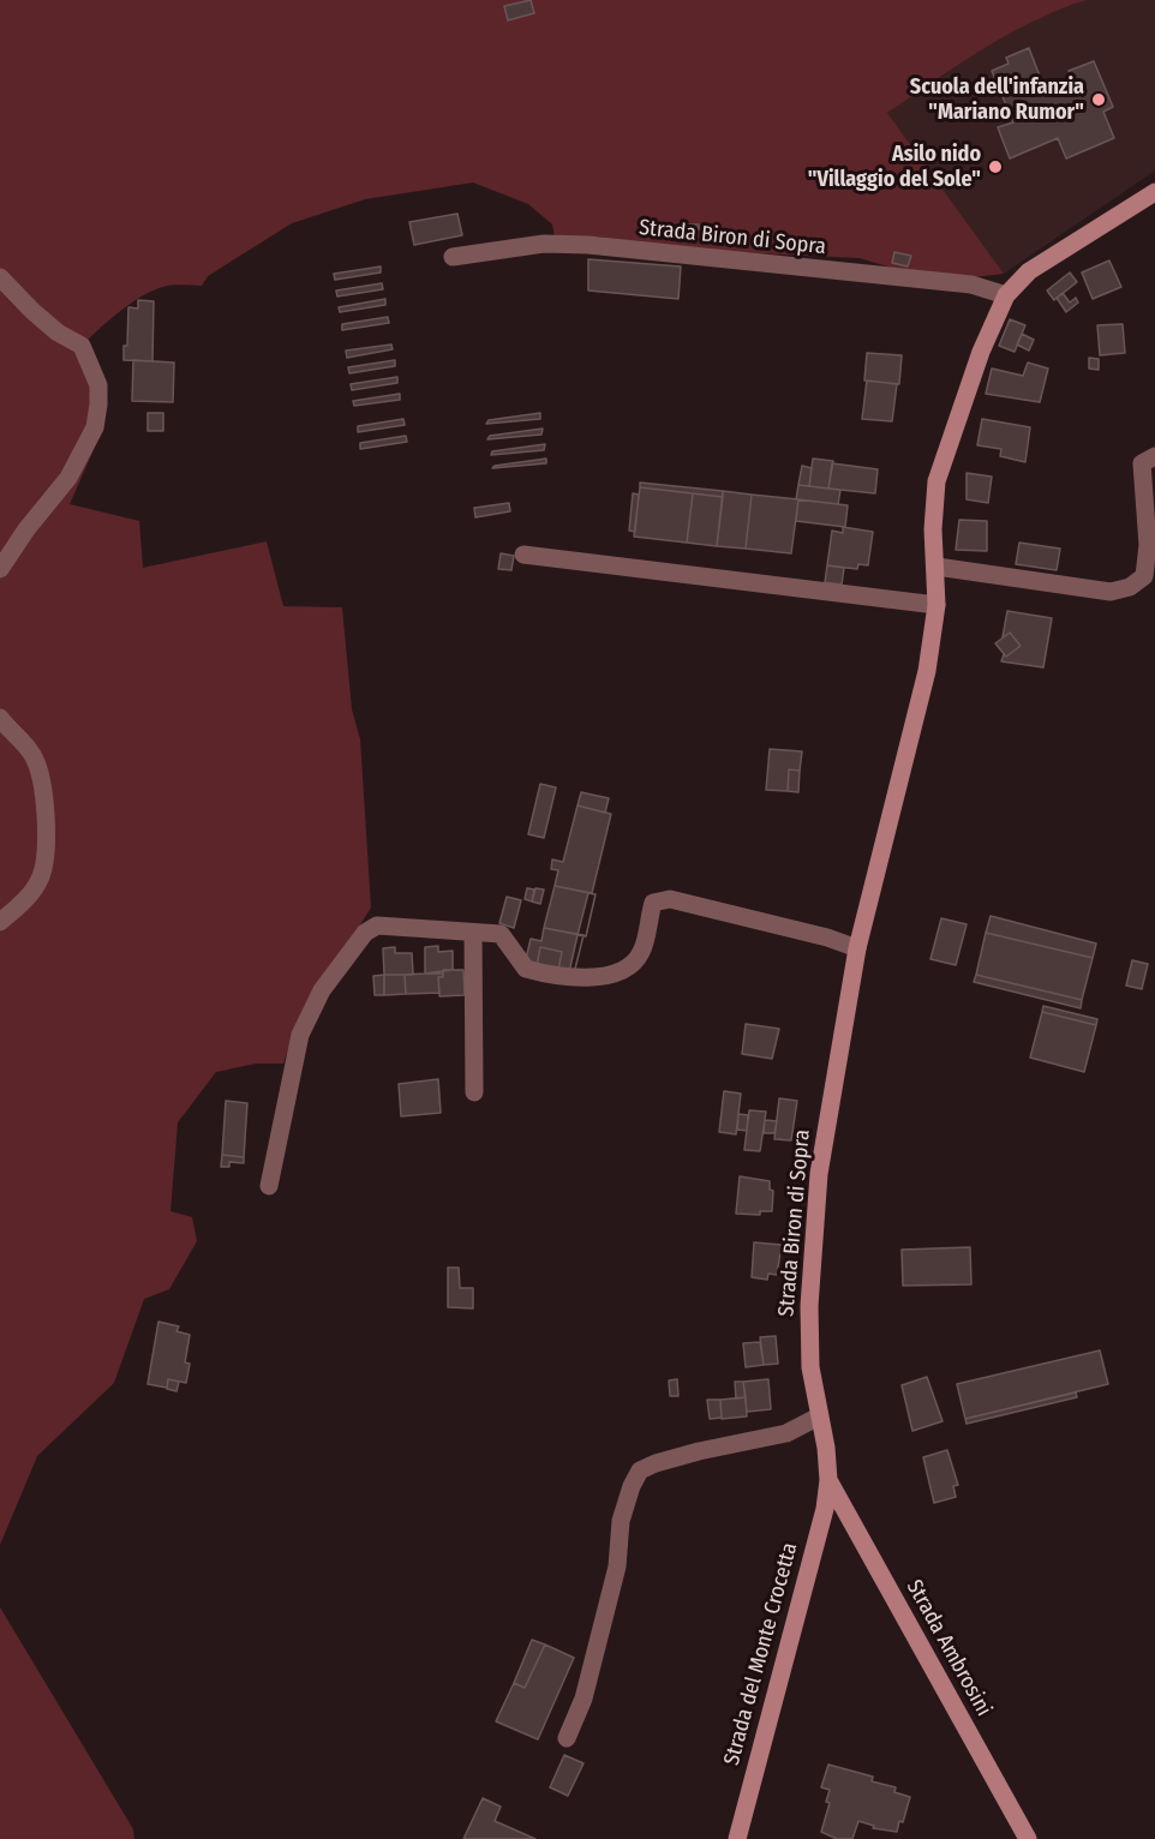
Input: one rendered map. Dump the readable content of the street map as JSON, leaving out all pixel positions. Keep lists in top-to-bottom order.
{
  "streets": {
    "street": ["Strada Biron di Sopra", "Strada Ambrosini", "Strada del Monte Crocetta"]
  },
  "crossings": [
    ["Strada Biron di Sopra", "Strada Ambrosini"],
    ["Strada Biron di Sopra", "Strada del Monte Crocetta"],
    ["Strada Ambrosini", "Strada del Monte Crocetta"]
  ],
  "places": ["Scuola dell'infanzia \"Mariano Rumor\"", "Asilo nido \"Villaggio del Sole\""]
}
